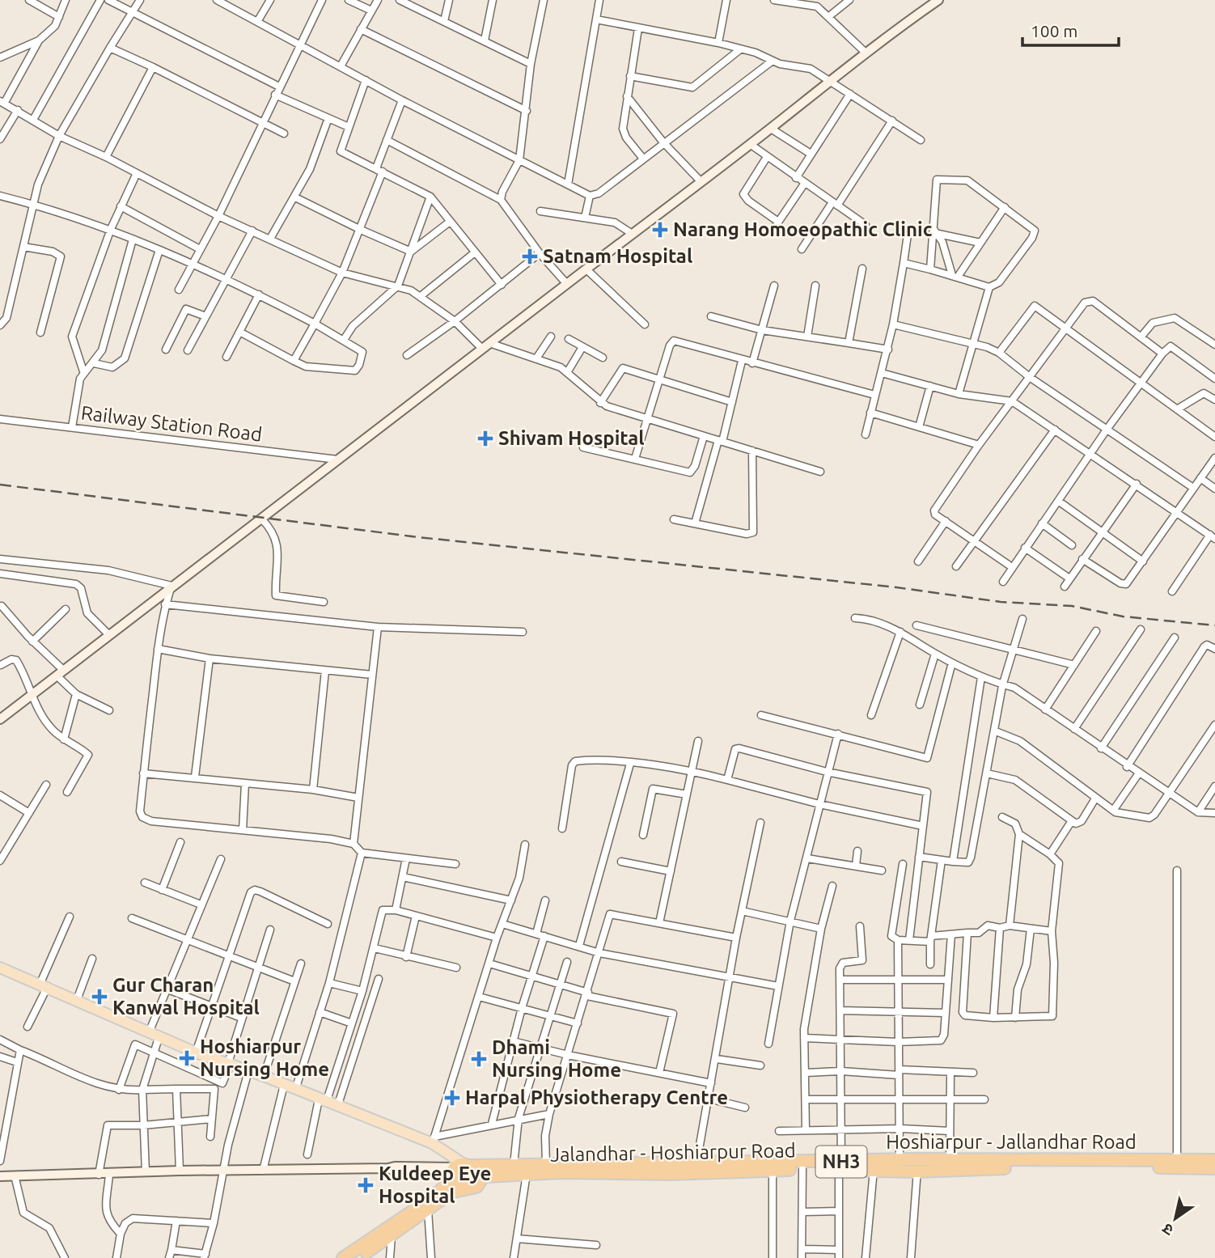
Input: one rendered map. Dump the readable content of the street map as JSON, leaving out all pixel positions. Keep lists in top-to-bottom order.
{
  "streets": {
    "highway": ["Hoshiarpur - Jallandhar Road", "Jalandhar - Hoshiarpur Road", "NH3"],
    "street": ["Railway Station Road"]
  },
  "crossings": [
    ["Hoshiarpur - Jallandhar Road", "Jalandhar - Hoshiarpur Road"],
    ["Hoshiarpur - Jallandhar Road", "NH3"],
    ["Jalandhar - Hoshiarpur Road", "NH3"]
  ],
  "places": {
    "health": [
      "Narang Homoeopathic Clinic",
      "Satnam Hospital",
      "Shivam Hospital",
      "Gur Charan Kanwal Hospital",
      "Hoshiarpur Nursing Home",
      "Dhami Nursing Home",
      "Harpal Physiotherapy Centre",
      "Kuldeep Eye Hospital"
    ]
  },
  "scale_bar": "100 m",
  "north": "bottom left"
}
